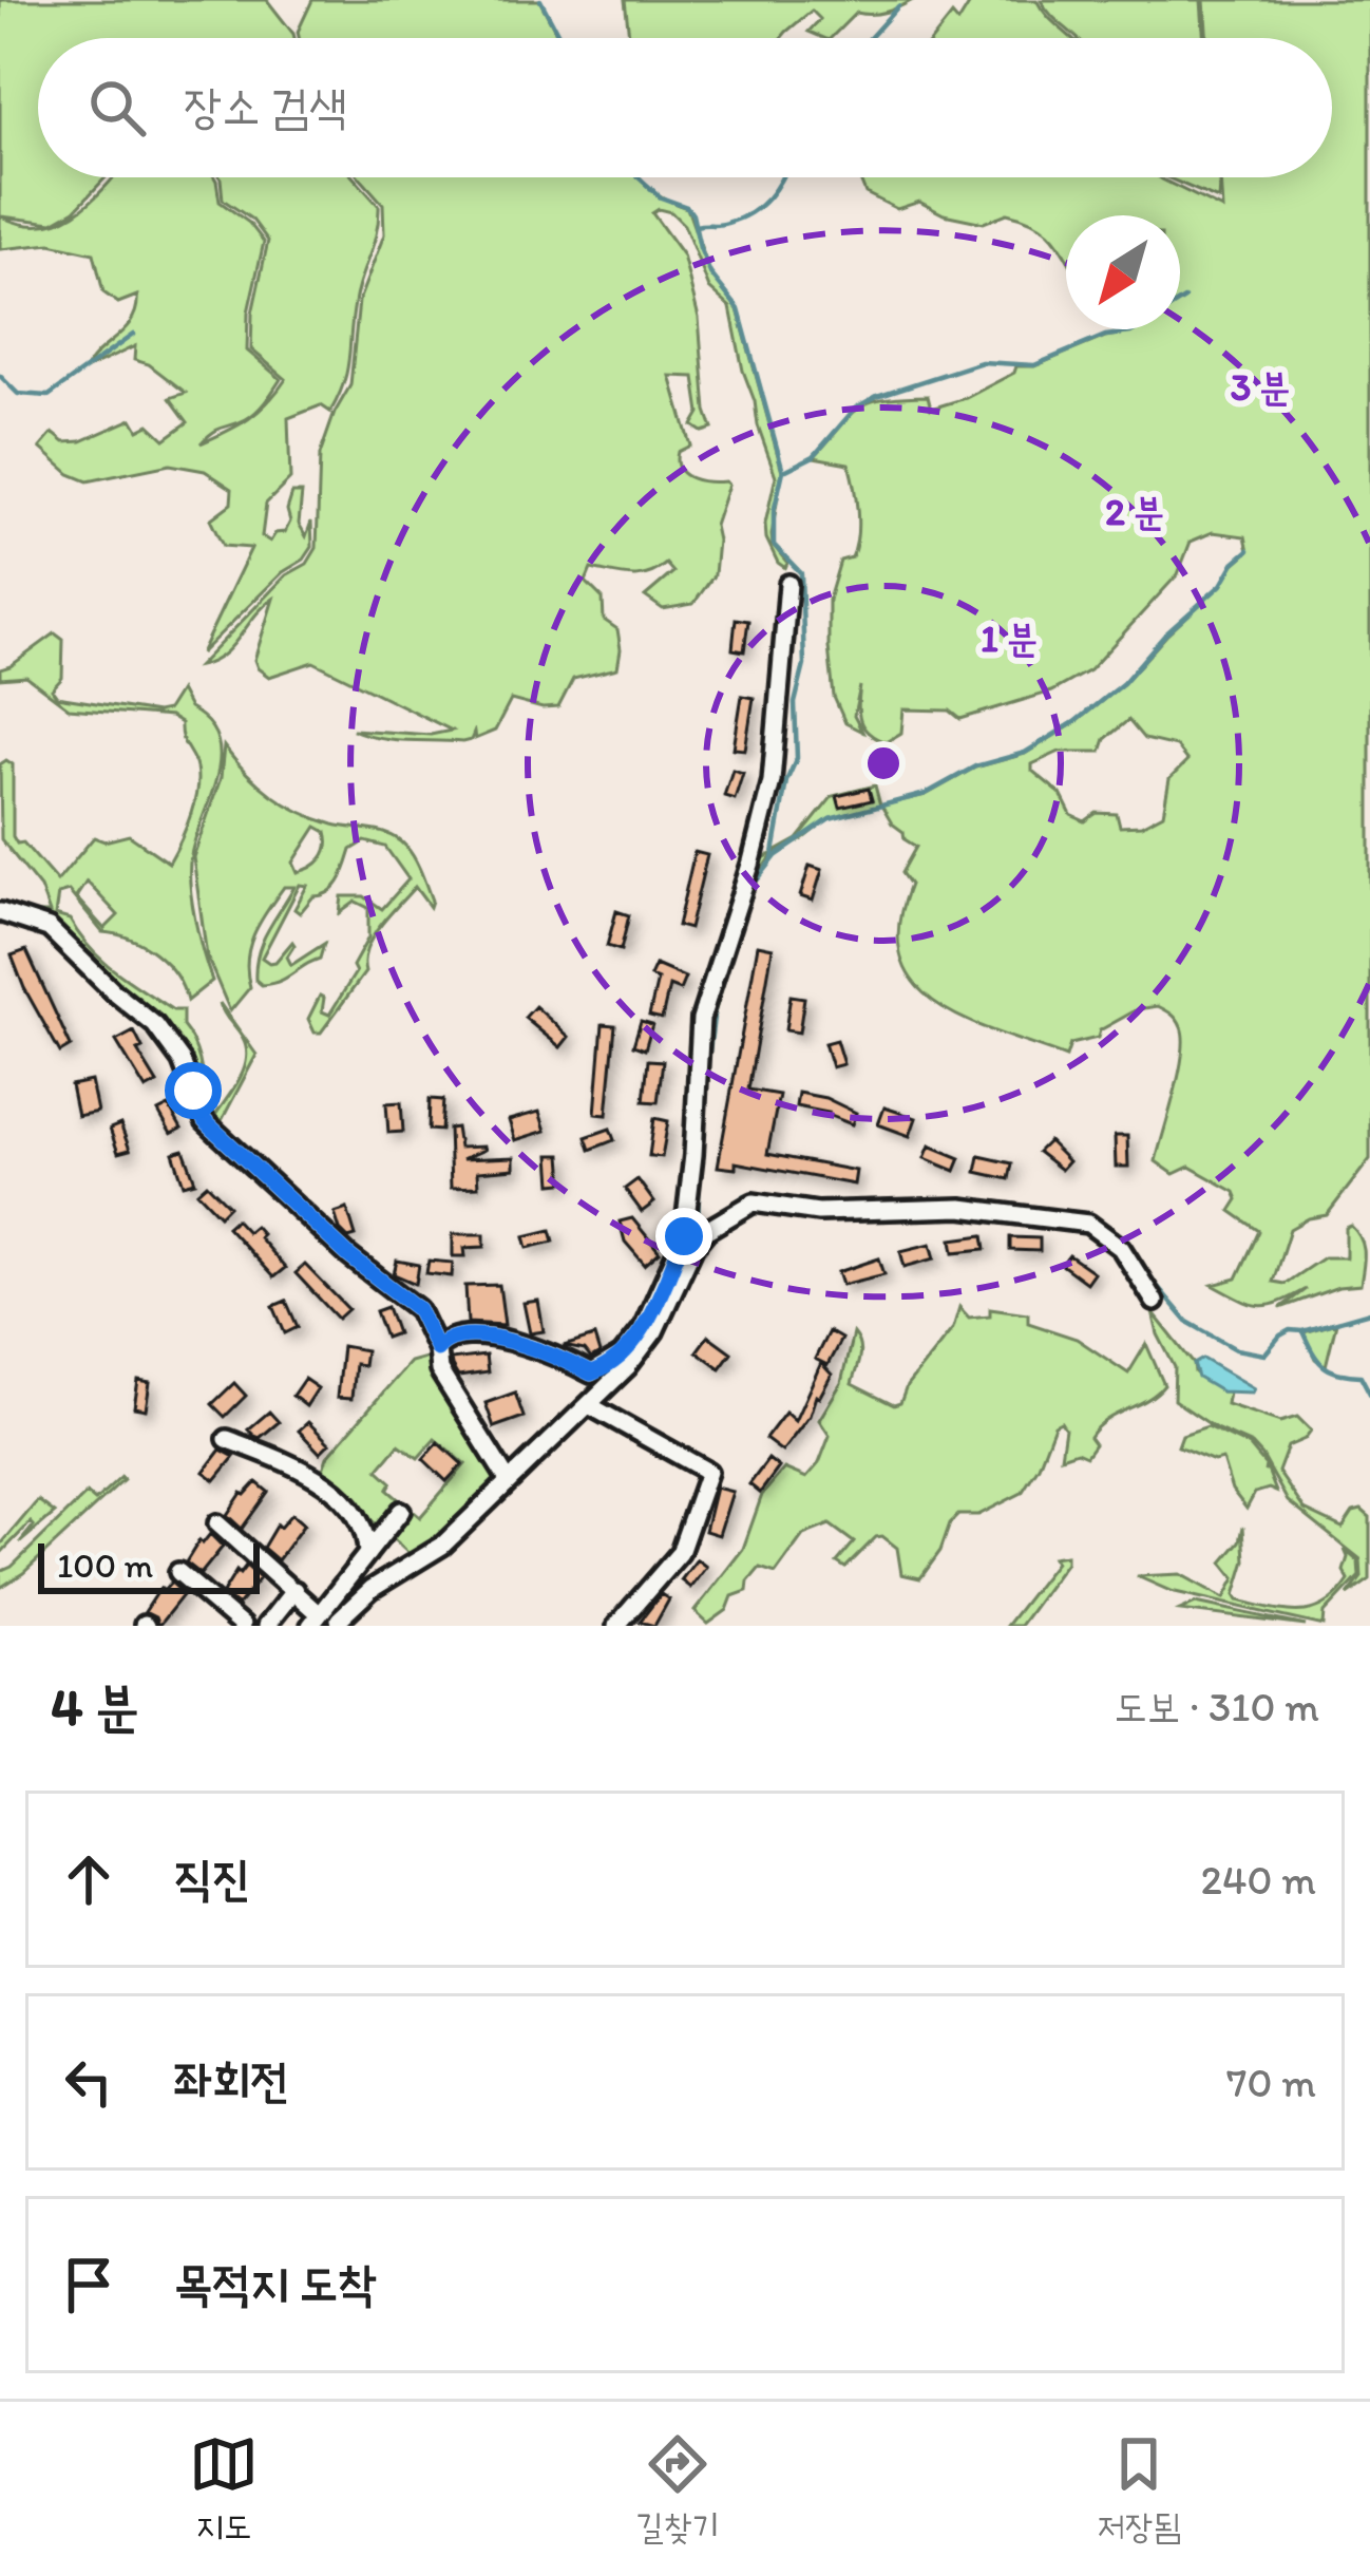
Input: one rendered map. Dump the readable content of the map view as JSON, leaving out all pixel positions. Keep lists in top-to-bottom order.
{
  "scale_bar": "100 m",
  "north": "bottom left",
  "page": {
    "search": "장소 검색",
    "scale": "100 m",
    "heading": ["4 분", "도보 · 310 m"],
    "list": [
      ["직진", "240 m"],
      ["좌회전", "70 m"],
      "목적지 도착"
    ],
    "nav": ["지도", "길찾기", "저장됨"]
  },
  "rings": ["3 분", "2 분", "1 분"]
}
